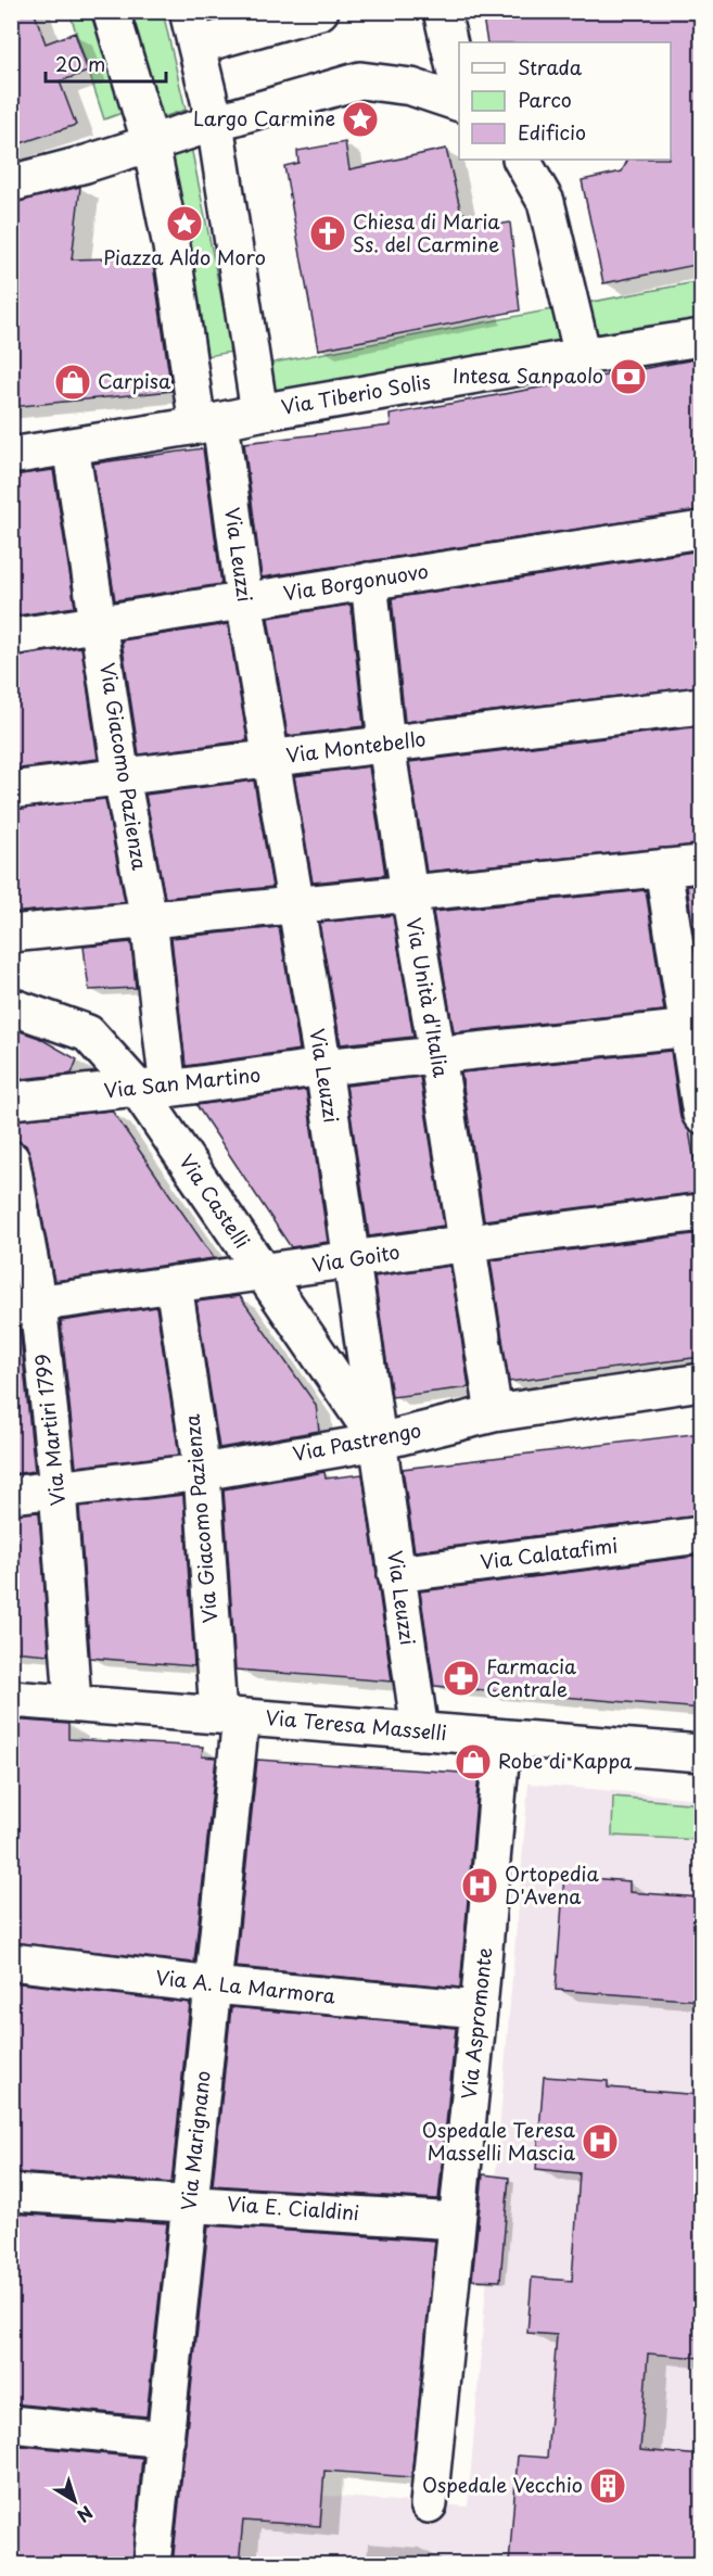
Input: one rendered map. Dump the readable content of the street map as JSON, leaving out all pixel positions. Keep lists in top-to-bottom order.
{
  "streets": {
    "street": [
      "Via Tiberio Solis",
      "Via Leuzzi",
      "Via Borgonuovo",
      "Via Montebello",
      "Via Giacomo Pazienza",
      "Via Unità d'Italia",
      "Via San Martino",
      "Via Castelli",
      "Via Goito",
      "Via Martiri 1799",
      "Via Pastrengo",
      "Via Calatafimi",
      "Via Teresa Masselli",
      "Via A. La Marmora",
      "Via Aspromonte",
      "Via Marignano",
      "Via E. Cialdini"
    ]
  },
  "crossings": [
    ["Via Tiberio Solis", "Via Leuzzi"],
    ["Via Tiberio Solis", "Via Giacomo Pazienza"],
    ["Via Leuzzi", "Via Borgonuovo"],
    ["Via Leuzzi", "Via Montebello"],
    ["Via Leuzzi", "Via San Martino"],
    ["Via Leuzzi", "Via Castelli"],
    ["Via Leuzzi", "Via Goito"],
    ["Via Leuzzi", "Via Pastrengo"],
    ["Via Leuzzi", "Via Calatafimi"],
    ["Via Leuzzi", "Via Teresa Masselli"],
    ["Via Borgonuovo", "Via Giacomo Pazienza"],
    ["Via Borgonuovo", "Via Unità d'Italia"],
    ["Via Montebello", "Via Giacomo Pazienza"],
    ["Via Montebello", "Via Unità d'Italia"],
    ["Via Giacomo Pazienza", "Via San Martino"],
    ["Via Giacomo Pazienza", "Via Castelli"],
    ["Via Giacomo Pazienza", "Via Goito"],
    ["Via Giacomo Pazienza", "Via Pastrengo"],
    ["Via Giacomo Pazienza", "Via Teresa Masselli"],
    ["Via Giacomo Pazienza", "Via Marignano"],
    ["Via Unità d'Italia", "Via San Martino"],
    ["Via Unità d'Italia", "Via Goito"],
    ["Via Unità d'Italia", "Via Pastrengo"],
    ["Via San Martino", "Via Castelli"],
    ["Via Castelli", "Via Goito"],
    ["Via Castelli", "Via Pastrengo"],
    ["Via Goito", "Via Martiri 1799"],
    ["Via Martiri 1799", "Via Pastrengo"],
    ["Via Martiri 1799", "Via Teresa Masselli"],
    ["Via Teresa Masselli", "Via Aspromonte"],
    ["Via Teresa Masselli", "Via Marignano"],
    ["Via A. La Marmora", "Via Aspromonte"],
    ["Via A. La Marmora", "Via Marignano"],
    ["Via Aspromonte", "Via E. Cialdini"],
    ["Via Marignano", "Via E. Cialdini"]
  ],
  "places": {
    "place": ["Largo Carmine", "Piazza Aldo Moro"],
    "church": ["Chiesa di Maria Ss. del Carmine"],
    "bank": ["Intesa Sanpaolo"],
    "shop": ["Carpisa", "Robe di Kappa"],
    "pharmacy": ["Farmacia Centrale"],
    "hospital": ["Ortopedia D'Avena", "Ospedale Teresa Masselli Mascia"],
    "building": ["Ospedale Vecchio"]
  },
  "legend": ["Strada", "Parco", "Edificio"],
  "scale_bar": "20 m",
  "north": "bottom right"
}
